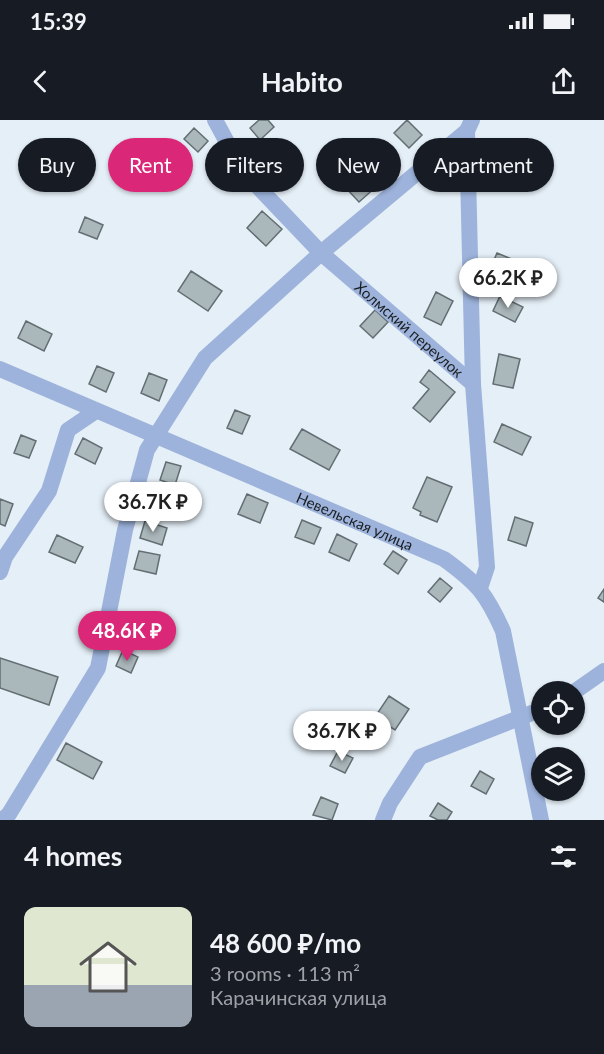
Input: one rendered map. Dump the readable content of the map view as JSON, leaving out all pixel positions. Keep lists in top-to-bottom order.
{
  "streets": {
    "street": ["Холмский переулок", "Невельская улица"]
  },
  "crossings": [
    ["Холмский переулок", "Невельская улица"]
  ],
  "page": {
    "status": "15:39",
    "header": "Habito",
    "chip": [
      "Buy",
      "Rent",
      "Filters",
      "New",
      "Apartment"
    ],
    "price": [
      "66.2K ₽",
      "36.7K ₽",
      "48.6K ₽",
      "36.7K ₽"
    ],
    "heading": "4 homes",
    "list": [
      {
        "name": "48 600 ₽/mo",
        "note": "3 rooms · 113 m² · Карачинская улица"
      }
    ]
  }
}
